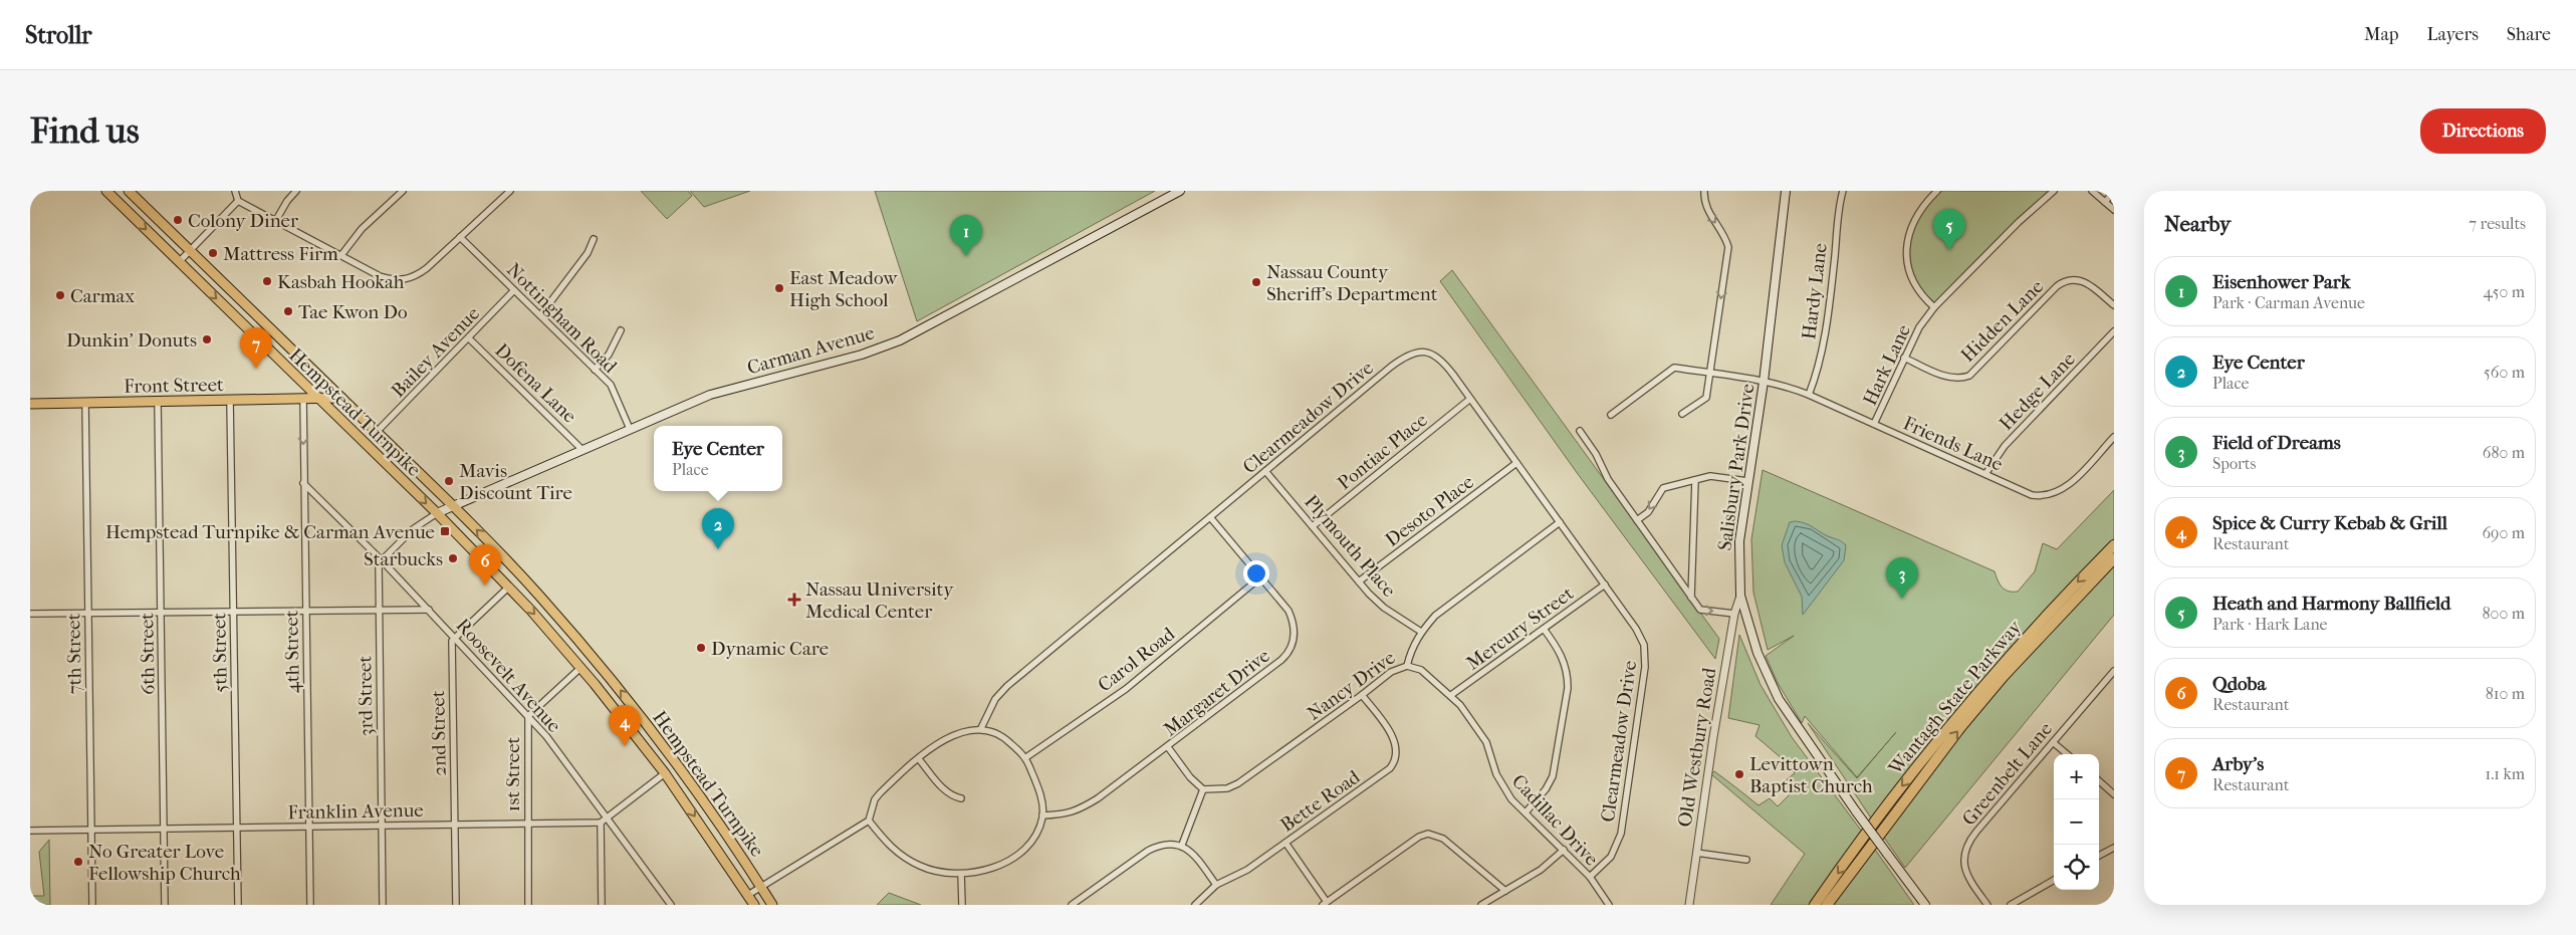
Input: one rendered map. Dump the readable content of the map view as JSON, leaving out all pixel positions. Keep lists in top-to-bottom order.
{
  "streets": {
    "highway": ["Wantagh State Parkway"],
    "main road": [
      "Carman Avenue",
      "Front Street",
      "Hempstead Turnpike",
      "Salisbury Park Drive"
    ],
    "street": [
      "Hardy Lane",
      "Nottingham Road",
      "Hidden Lane",
      "Bailey Avenue",
      "Hark Lane",
      "Dofena Lane",
      "Hedge Lane",
      "Clearmeadow Drive",
      "Friends Lane",
      "Pontiac Place",
      "Desoto Place",
      "Plymouth Place",
      "Mercury Street",
      "4th Street",
      "5th Street",
      "7th Street",
      "6th Street",
      "Carol Road",
      "Roosevelt Avenue",
      "Nancy Drive",
      "Margaret Drive",
      "3rd Street",
      "2nd Street",
      "Old Westbury Road",
      "Greenbelt Lane",
      "1st Street",
      "Bette Road",
      "Franklin Avenue",
      "Cadillac Drive"
    ]
  },
  "crossings": [
    ["Hardy Lane", "Friends Lane"],
    ["Nottingham Road", "Carman Avenue"],
    ["Nottingham Road", "Bailey Avenue"],
    ["Hidden Lane", "Hark Lane"],
    ["Carman Avenue", "Dofena Lane"],
    ["Carman Avenue", "Hempstead Turnpike"],
    ["Bailey Avenue", "Dofena Lane"],
    ["Bailey Avenue", "Hempstead Turnpike"],
    ["Hark Lane", "Friends Lane"],
    ["Front Street", "Hempstead Turnpike"],
    ["Front Street", "4th Street"],
    ["Front Street", "5th Street"],
    ["Front Street", "7th Street"],
    ["Front Street", "6th Street"],
    ["Hedge Lane", "Friends Lane"],
    ["Hempstead Turnpike", "1st Street"],
    ["Clearmeadow Drive", "Pontiac Place"],
    ["Clearmeadow Drive", "Desoto Place"],
    ["Clearmeadow Drive", "Plymouth Place"],
    ["Clearmeadow Drive", "Mercury Street"],
    ["Clearmeadow Drive", "Carol Road"],
    ["Clearmeadow Drive", "Nancy Drive"],
    ["Clearmeadow Drive", "Margaret Drive"],
    ["Clearmeadow Drive", "Cadillac Drive"],
    ["Friends Lane", "Salisbury Park Drive"],
    ["Pontiac Place", "Plymouth Place"],
    ["Salisbury Park Drive", "Old Westbury Road"],
    ["Desoto Place", "Plymouth Place"],
    ["Plymouth Place", "Nancy Drive"],
    ["Mercury Street", "Cadillac Drive"],
    ["4th Street", "Roosevelt Avenue"],
    ["4th Street", "Franklin Avenue"],
    ["5th Street", "Franklin Avenue"],
    ["7th Street", "Franklin Avenue"],
    ["6th Street", "Franklin Avenue"],
    ["Carol Road", "Margaret Drive"],
    ["Roosevelt Avenue", "3rd Street"],
    ["Roosevelt Avenue", "2nd Street"],
    ["Roosevelt Avenue", "1st Street"],
    ["Nancy Drive", "Bette Road"],
    ["Nancy Drive", "Cadillac Drive"],
    ["3rd Street", "Franklin Avenue"],
    ["2nd Street", "Franklin Avenue"],
    ["1st Street", "Franklin Avenue"]
  ],
  "places": {
    "other": [
      "Colony Diner",
      "Mattress Firm",
      "Kasbah Hookah",
      "Nassau County Sheriff's Department",
      "East Meadow High School",
      "Carmax",
      "Tae Kwon Do",
      "Dunkin' Donuts",
      "Mavis Discount Tire",
      "Starbucks",
      "Dynamic Care",
      "Levittown Baptist Church",
      "No Greater Love Fellowship Church"
    ],
    "transit": ["Hempstead Turnpike & Carman Avenue"],
    "health": ["Nassau University Medical Center"]
  },
  "page": {
    "header": "Strollr",
    "nav": ["Map", "Layers", "Share"],
    "buttons": "Directions",
    "title": "Find us",
    "heading": ["Nearby", "7 results"],
    "pins": [
      "5",
      "1",
      "7",
      "2",
      "6",
      "3",
      "4"
    ],
    "list": [
      {
        "mark": "1",
        "name": "Eisenhower Park",
        "note": "Park · Carman Avenue",
        "value": "450 m"
      },
      {
        "mark": "2",
        "name": "Eye Center",
        "note": "Place",
        "value": "560 m"
      },
      {
        "mark": "3",
        "name": "Field of Dreams",
        "note": "Sports",
        "value": "680 m"
      },
      {
        "mark": "4",
        "name": "Spice & Curry Kebab & Grill",
        "note": "Restaurant",
        "value": "690 m"
      },
      {
        "mark": "5",
        "name": "Heath and Harmony Ballfield",
        "note": "Park · Hark Lane",
        "value": "800 m"
      },
      {
        "mark": "6",
        "name": "Qdoba",
        "note": "Restaurant",
        "value": "810 m"
      },
      {
        "mark": "7",
        "name": "Arby's",
        "note": "Restaurant",
        "value": "1.1 km"
      }
    ],
    "popup": ["Eye Center", "Place"],
    "map_buttons": ["+", "−"]
  }
}
